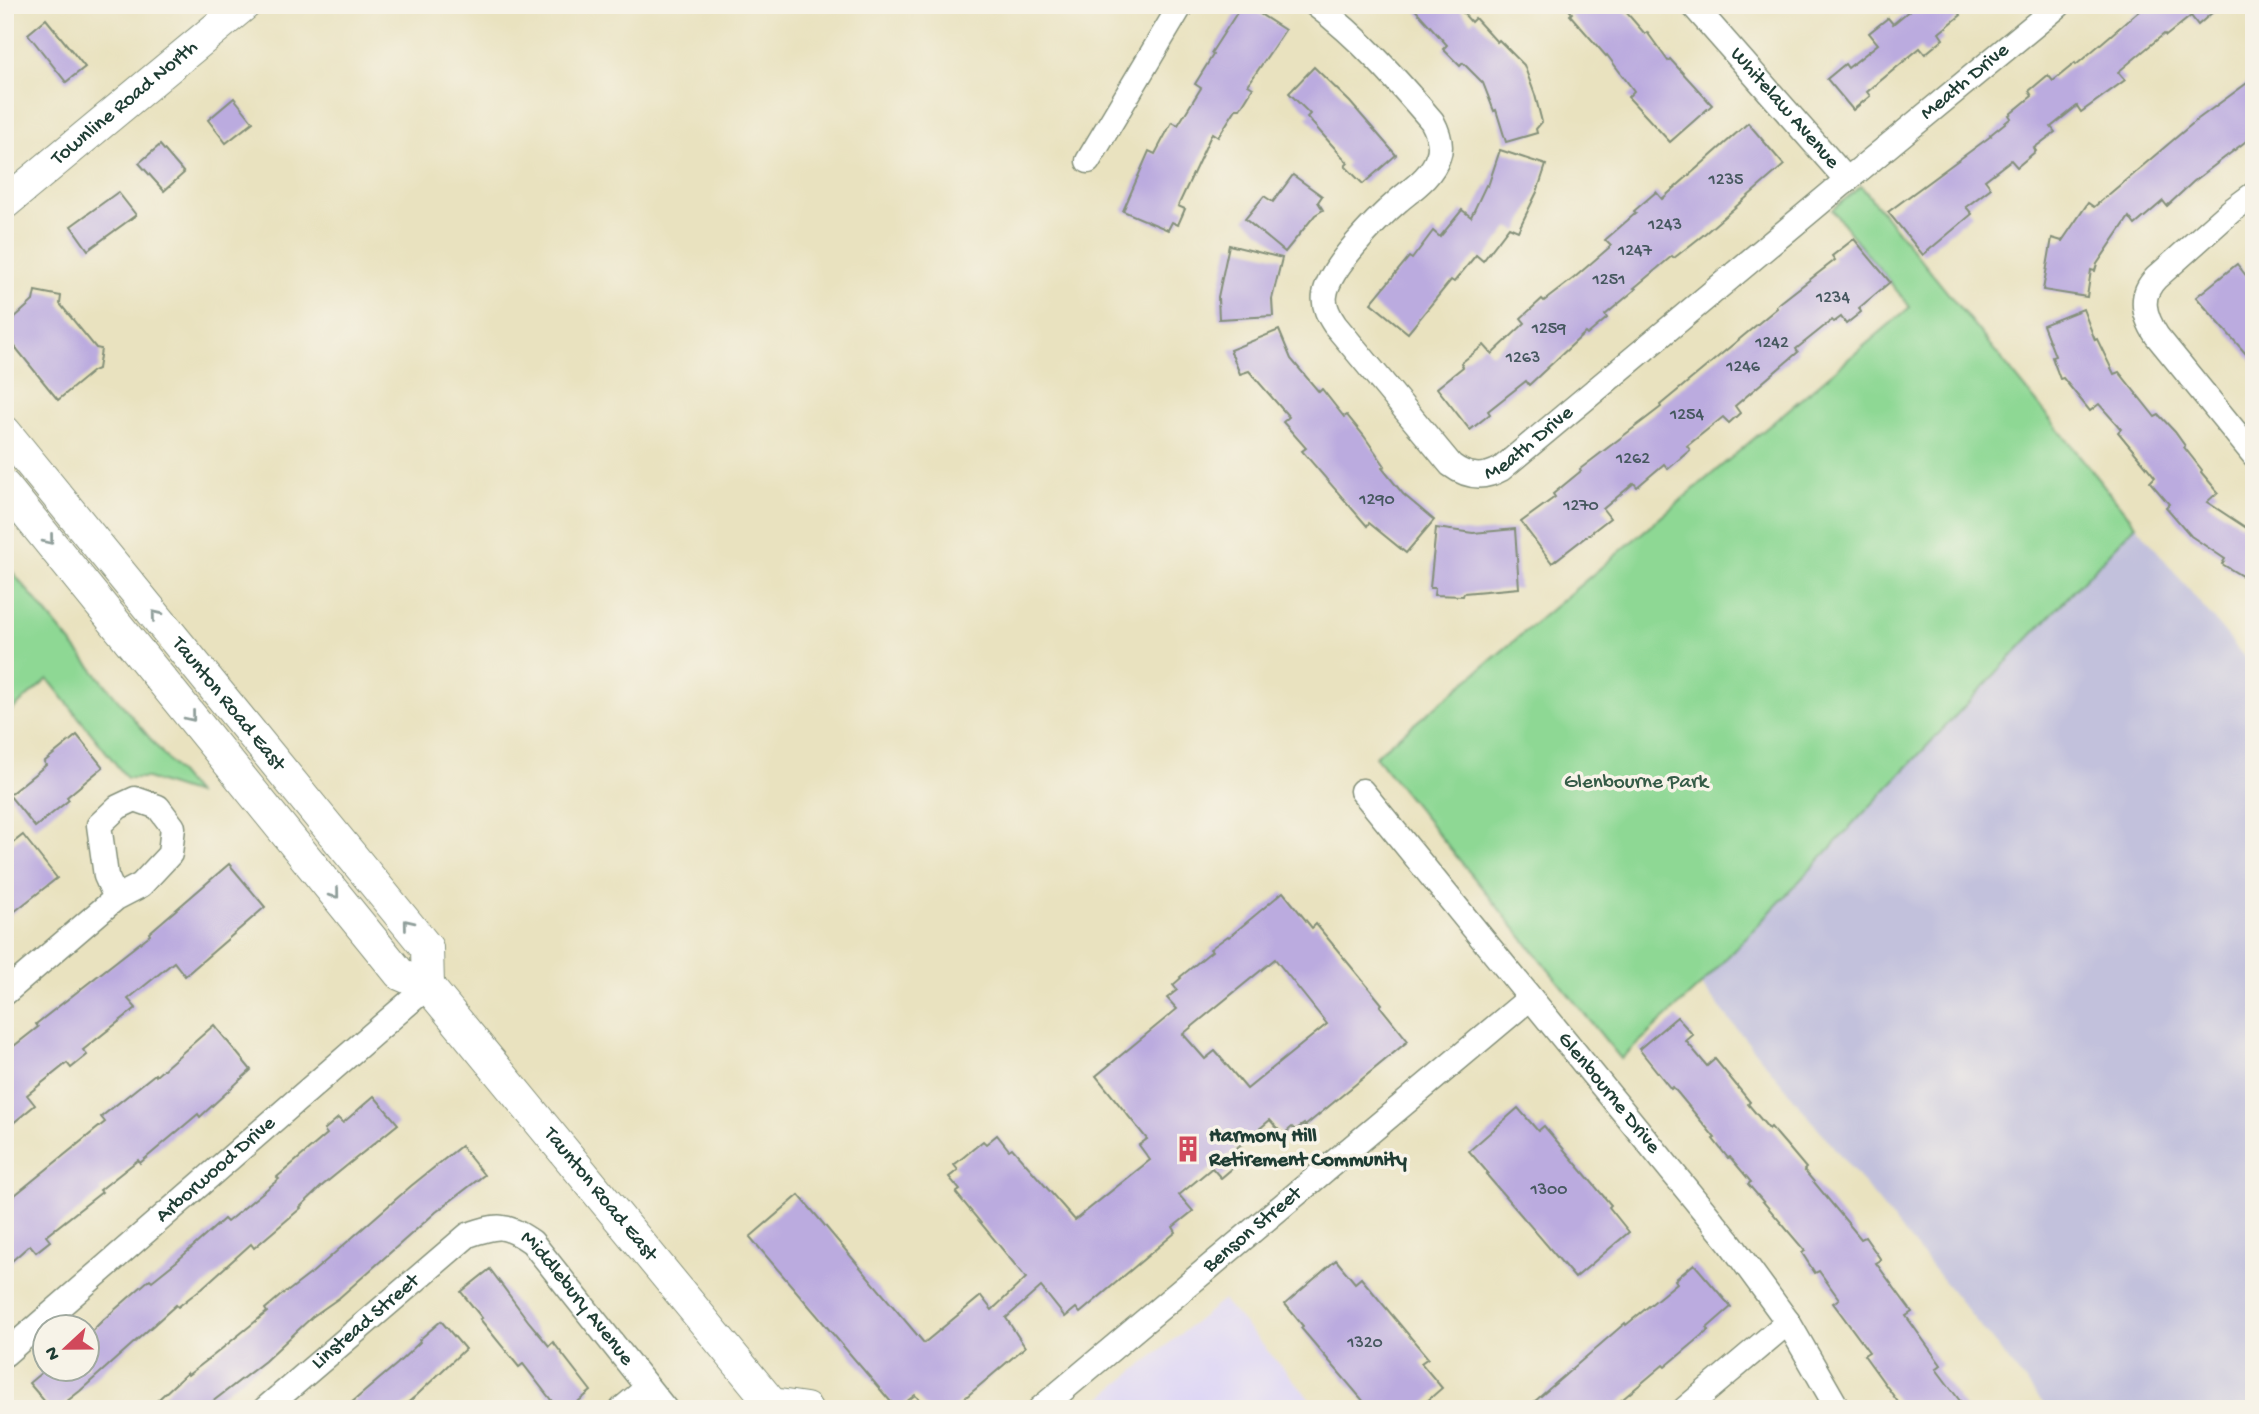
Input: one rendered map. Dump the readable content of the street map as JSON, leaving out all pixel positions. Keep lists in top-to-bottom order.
{
  "streets": {
    "main road": ["Townline Road North", "Taunton Road East"],
    "street": [
      "Meath Drive",
      "Whitelaw Avenue",
      "Glenbourne Drive",
      "Arborwood Drive",
      "Benson Street",
      "Middlebury Avenue",
      "Linstead Street"
    ]
  },
  "crossings": [
    ["Meath Drive", "Whitelaw Avenue"],
    ["Taunton Road East", "Arborwood Drive"],
    ["Glenbourne Drive", "Benson Street"],
    ["Middlebury Avenue", "Linstead Street"]
  ],
  "parks": ["Glenbourne Park"],
  "places": {
    "building": ["Harmony Hill Retirement Community"]
  },
  "house_numbers": [
    "1235",
    "1243",
    "1247",
    "1251",
    "1234",
    "1259",
    "1242",
    "1263",
    "1246",
    "1254",
    "1262",
    "1290",
    "1270",
    "1300",
    "1320"
  ],
  "north": "left"
}
